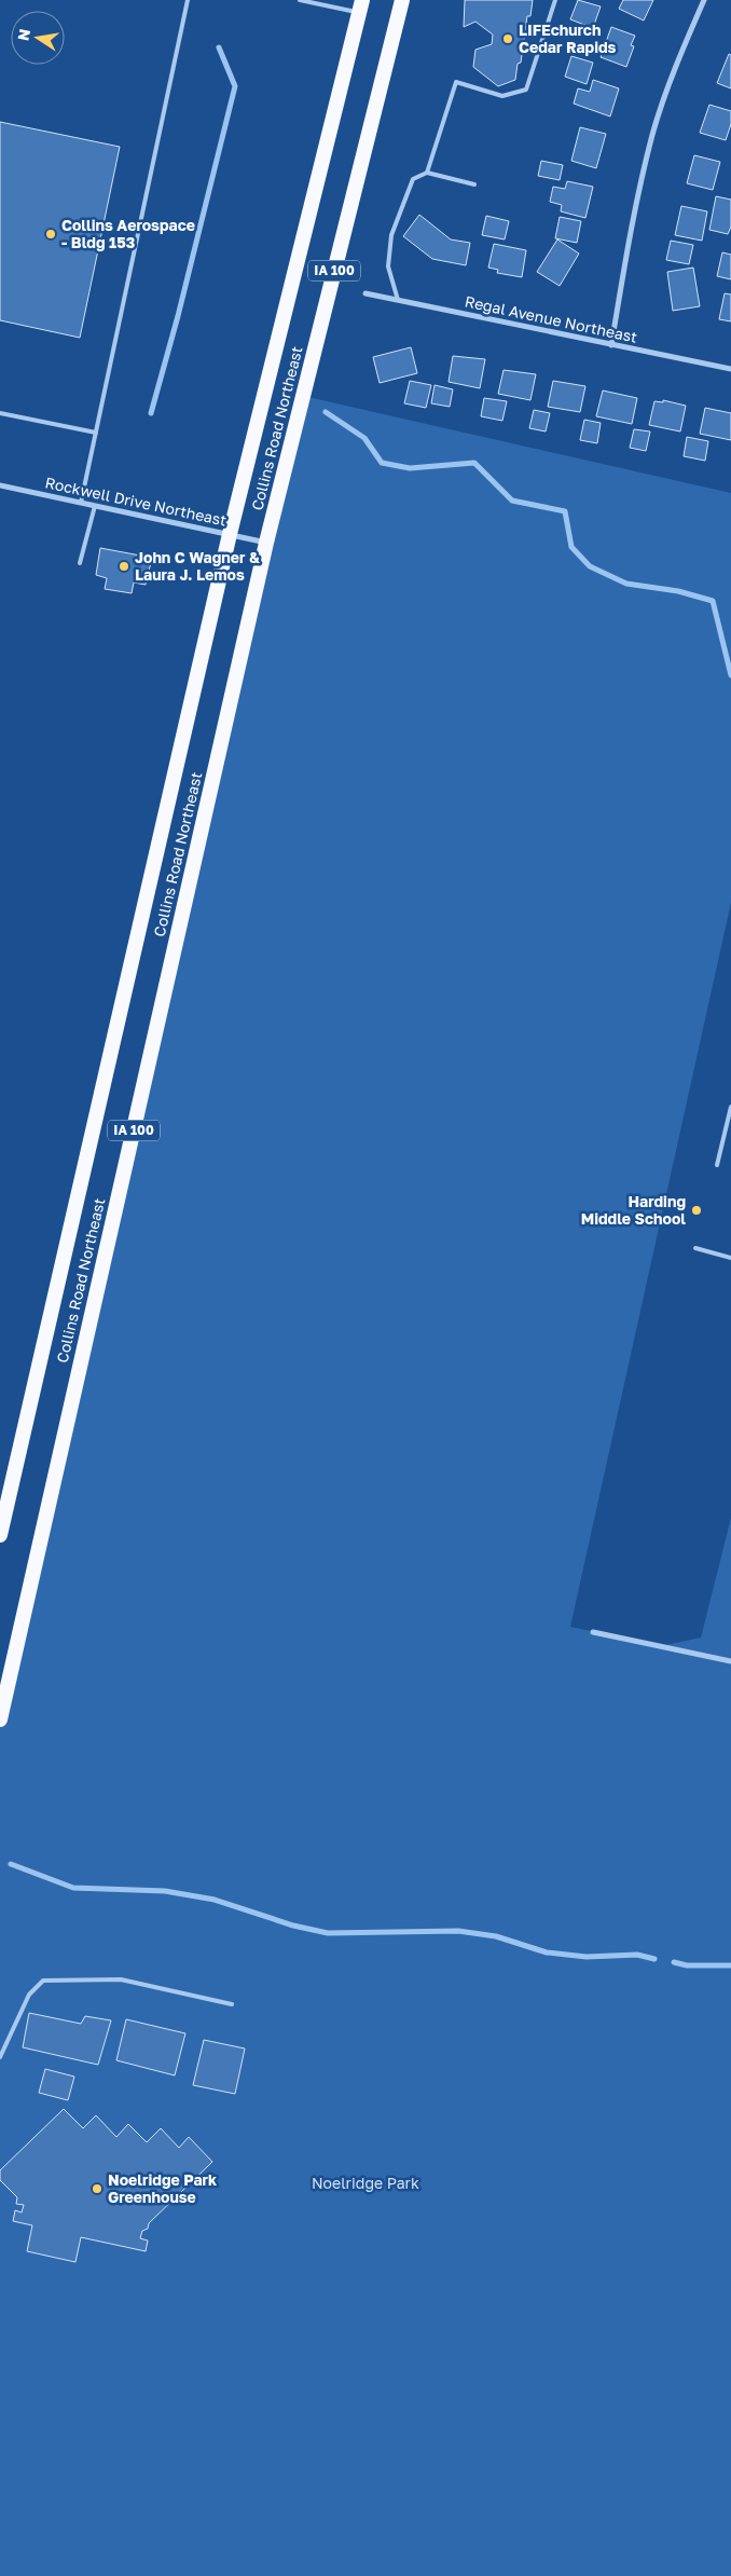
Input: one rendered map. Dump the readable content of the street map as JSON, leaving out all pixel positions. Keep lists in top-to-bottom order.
{
  "streets": {
    "highway": ["IA 100", "Collins Road Northeast"],
    "street": ["Regal Avenue Northeast", "Rockwell Drive Northeast"]
  },
  "crossings": [
    ["Collins Road Northeast", "Rockwell Drive Northeast"]
  ],
  "parks": ["Noelridge Park"],
  "places": [
    "LIFEchurch Cedar Rapids",
    "Collins Aerospace - Bldg 153",
    "John C Wagner & Laura J. Lemos",
    "Harding Middle School",
    "Noelridge Park Greenhouse"
  ],
  "north": "left"
}
